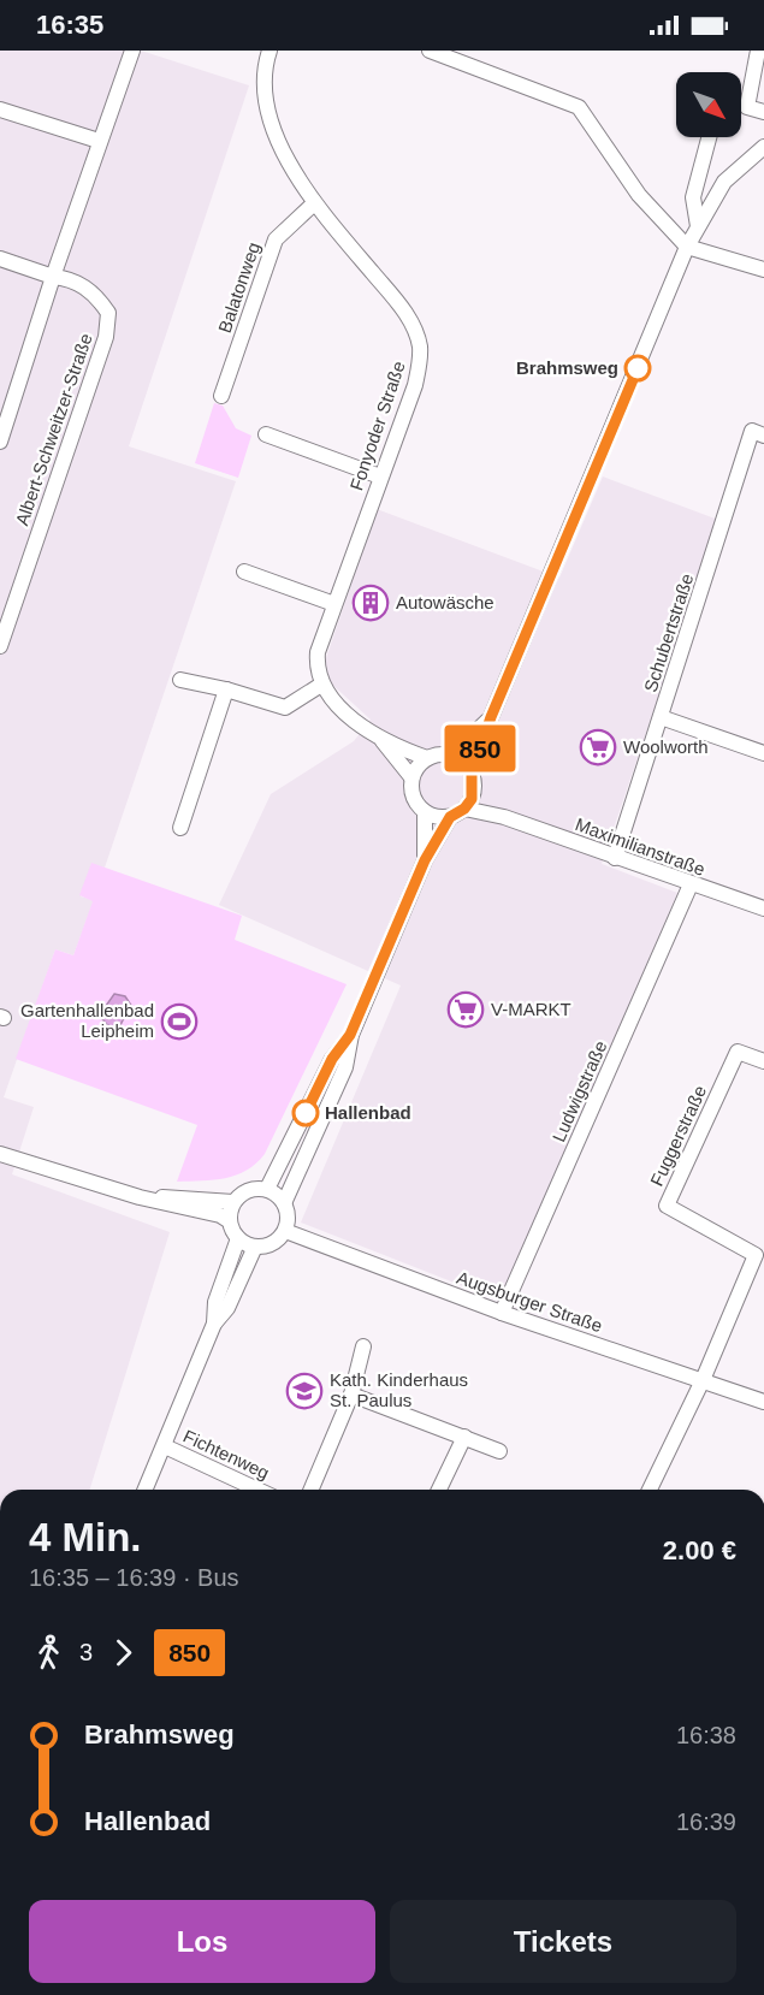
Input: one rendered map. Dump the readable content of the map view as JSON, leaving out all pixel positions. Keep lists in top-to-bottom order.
{
  "streets": {
    "street": [
      "Balatonweg",
      "Fonyoder Straße",
      "Albert-Schweitzer-Straße",
      "Schubertstraße",
      "Maximilianstraße",
      "Ludwigstraße",
      "Fuggerstraße",
      "Augsburger Straße",
      "Fichtenweg"
    ]
  },
  "crossings": [
    ["Balatonweg", "Fonyoder Straße"],
    ["Schubertstraße", "Maximilianstraße"],
    ["Maximilianstraße", "Ludwigstraße"],
    ["Ludwigstraße", "Augsburger Straße"],
    ["Fuggerstraße", "Augsburger Straße"]
  ],
  "places": {
    "other": ["Brahmsweg", "Hallenbad"],
    "building": ["Autowäsche"],
    "supermarket": ["Woolworth", "V-MARKT"],
    "sports": ["Gartenhallenbad Leipheim"],
    "school or university": ["Kath. Kinderhaus St. Paulus"]
  },
  "lines": ["bus line 850"],
  "north": "bottom right",
  "page": {
    "status": "16:35",
    "on_map": "850",
    "heading": ["4 Min.", "16:35 – 16:39 · Bus", "2.00 €"],
    "legs": ["3", "850"],
    "list": [
      {
        "name": "Brahmsweg",
        "value": "16:38"
      },
      {
        "name": "Hallenbad",
        "value": "16:39"
      }
    ],
    "buttons": ["Los", "Tickets"]
  }
}
